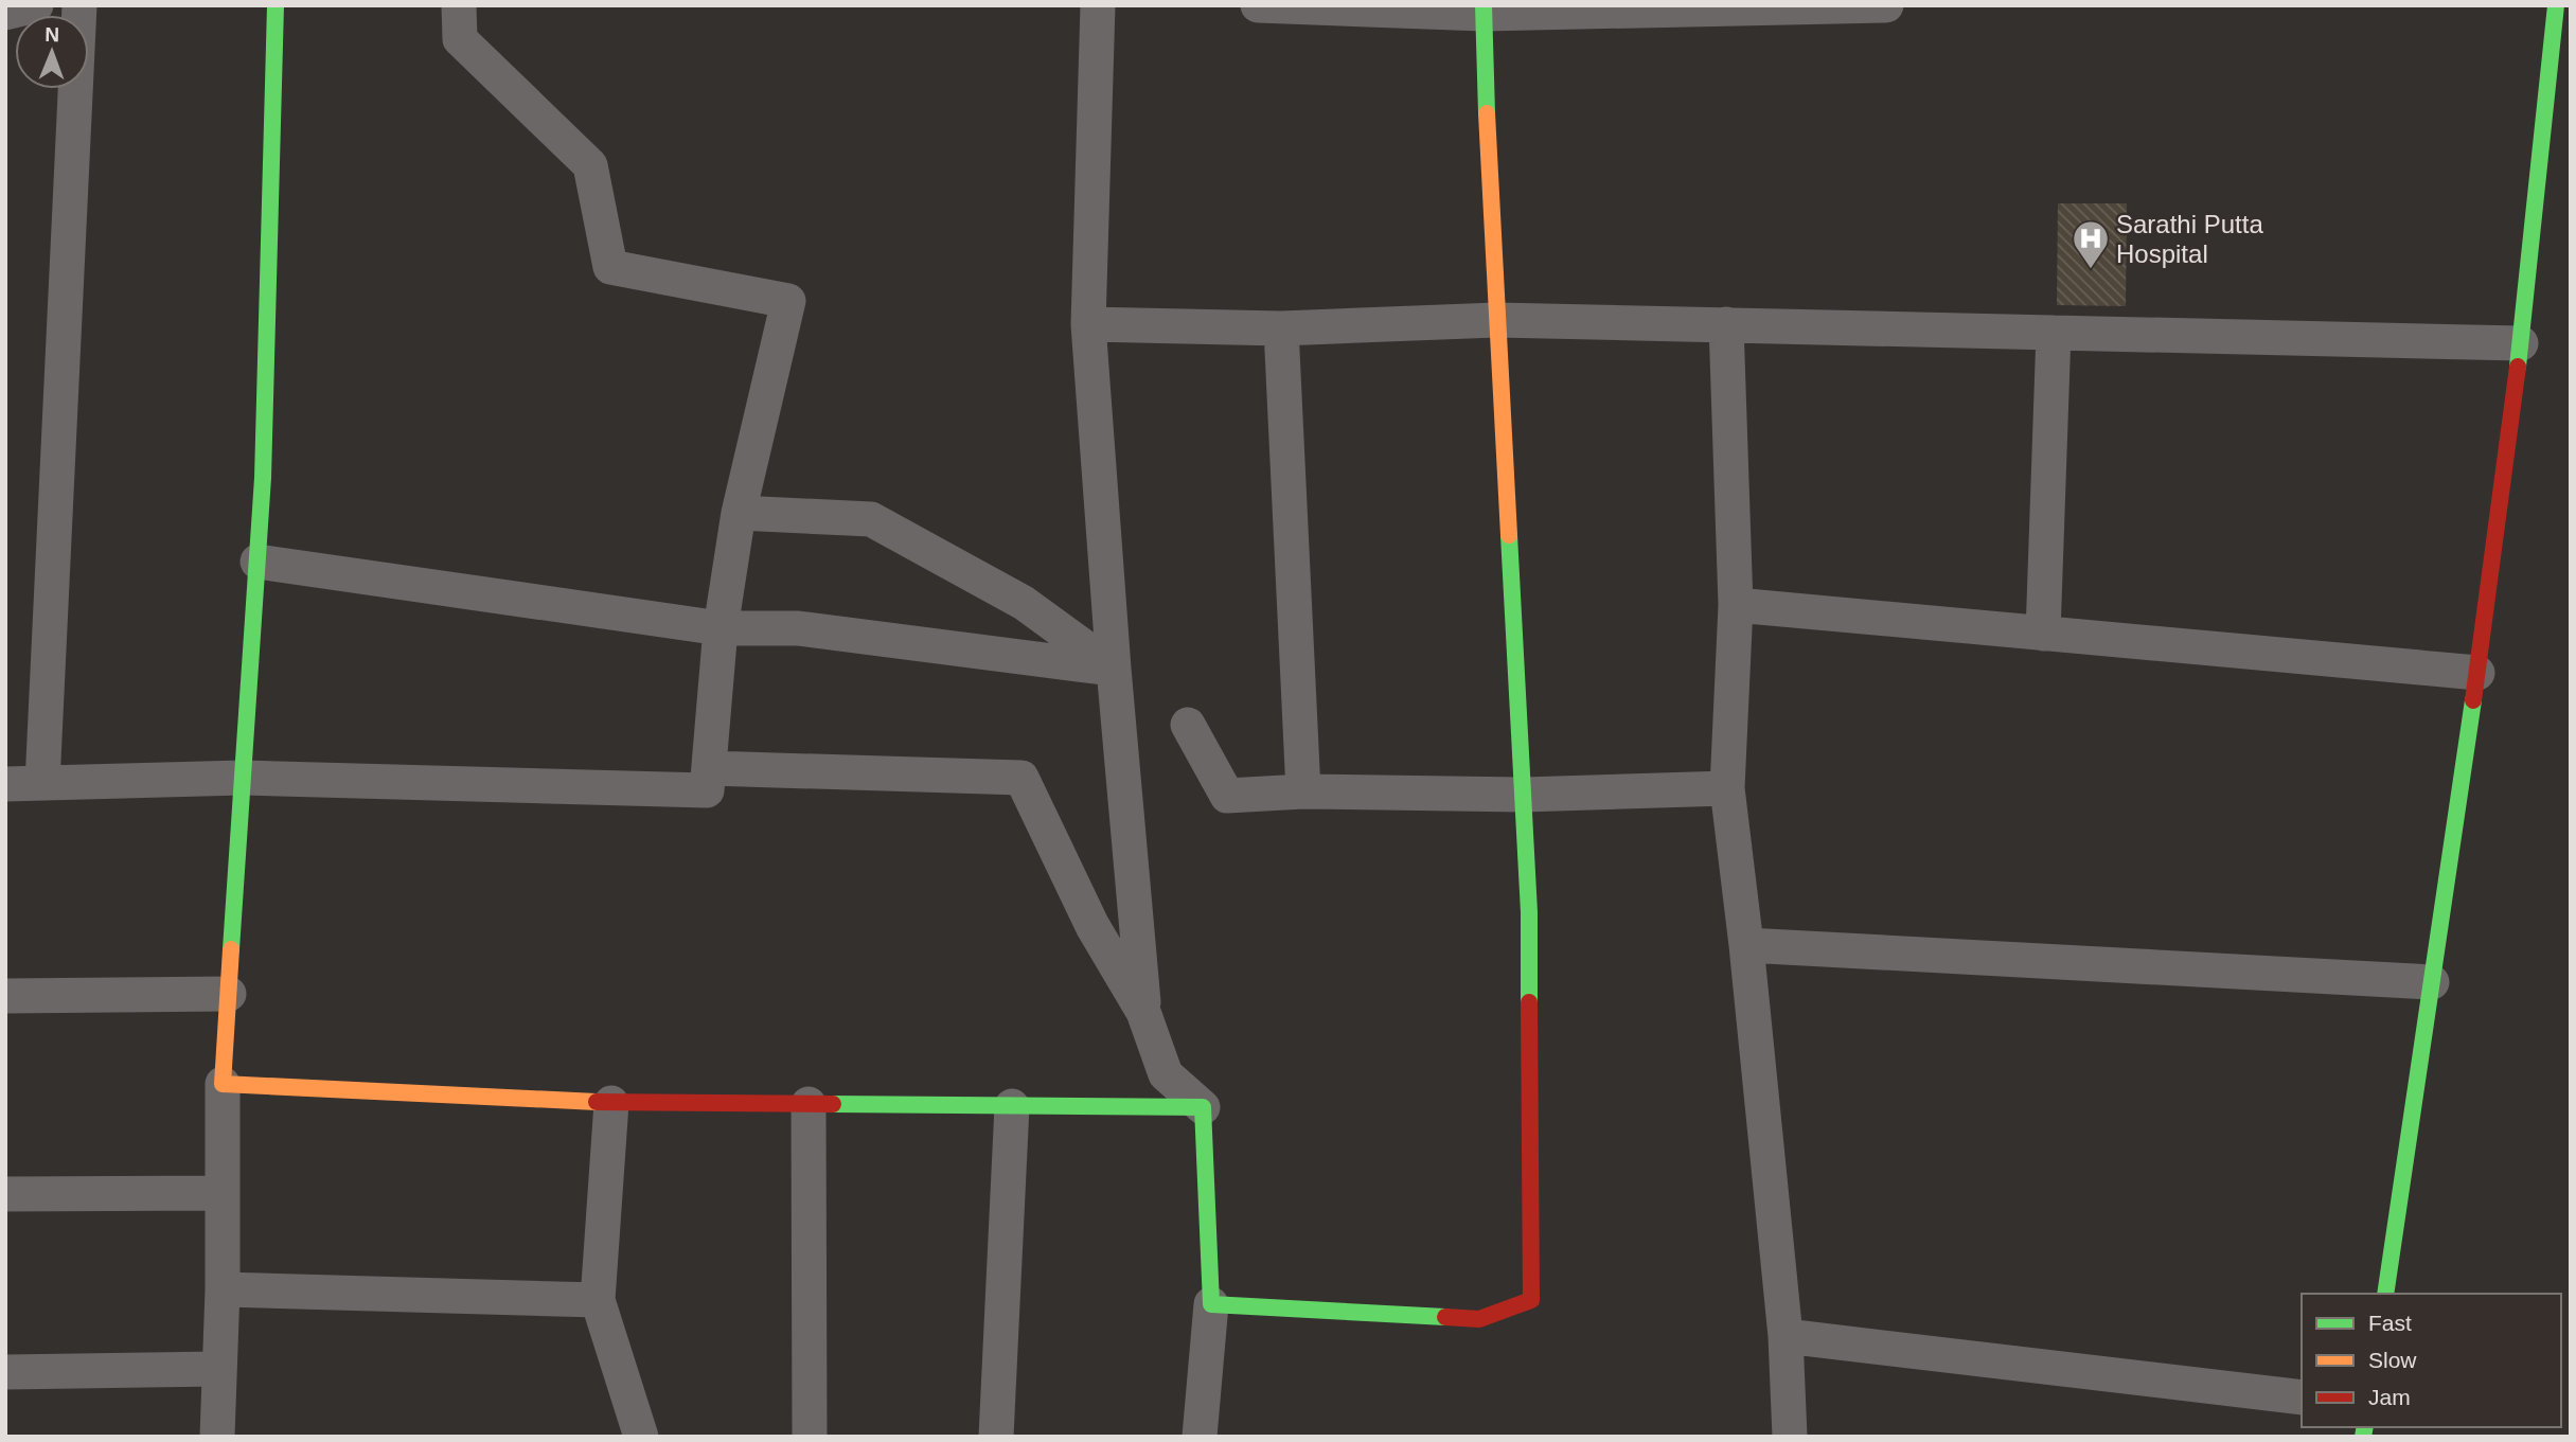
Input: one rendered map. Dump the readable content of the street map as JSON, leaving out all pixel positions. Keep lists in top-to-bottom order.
{
  "places": {
    "hospital": ["Sarathi Putta Hospital"]
  },
  "legend": ["Fast", "Slow", "Jam"],
  "north": "top"
}
